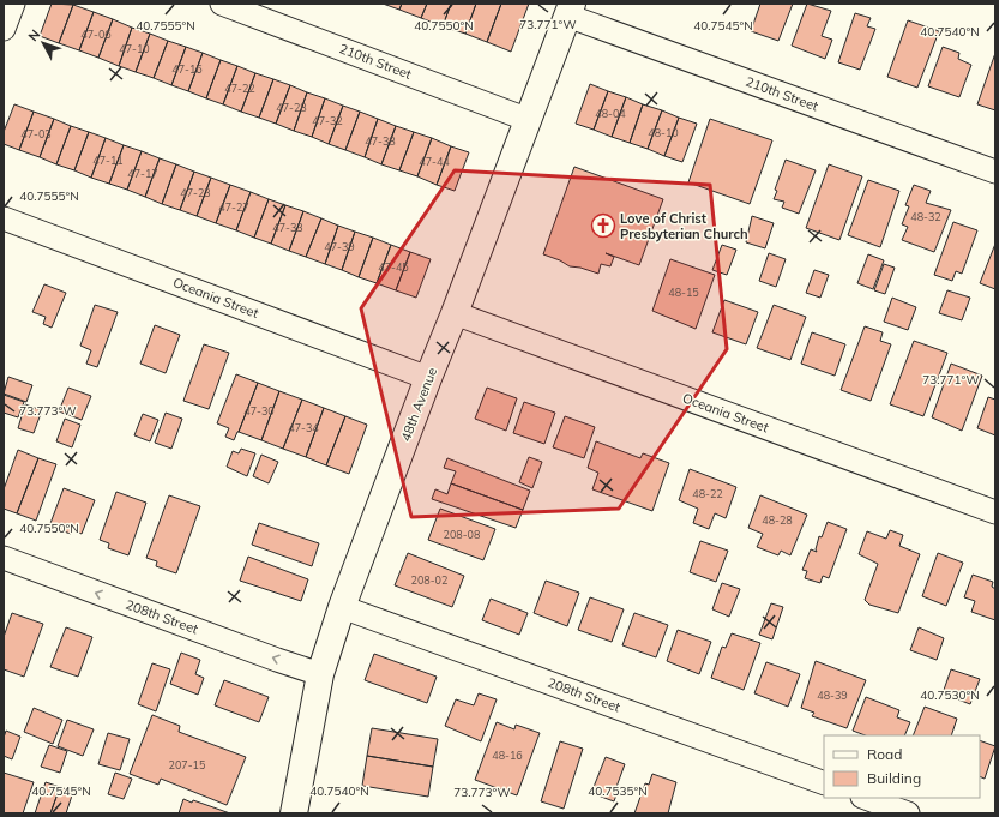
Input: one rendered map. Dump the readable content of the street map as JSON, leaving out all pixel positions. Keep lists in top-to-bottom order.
{
  "streets": {
    "street": [
      "210th Street",
      "Oceania Street",
      "48th Avenue",
      "208th Street"
    ]
  },
  "crossings": [
    ["210th Street", "48th Avenue"],
    ["Oceania Street", "48th Avenue"],
    ["48th Avenue", "208th Street"]
  ],
  "one_way": ["208th Street"],
  "places": {
    "church": ["Love of Christ Presbyterian Church"]
  },
  "house_numbers": [
    "47-06",
    "47-10",
    "47-16",
    "47-22",
    "47-28",
    "48-04",
    "47-32",
    "48-10",
    "47-03",
    "47-38",
    "47-11",
    "47-44",
    "47-17",
    "47-23",
    "47-27",
    "48-32",
    "47-33",
    "47-39",
    "47-45",
    "48-15",
    "47-30",
    "47-34",
    "48-22",
    "48-28",
    "208-08",
    "208-02",
    "48-39",
    "48-16",
    "207-15"
  ],
  "legend": ["Road", "Building"],
  "north": "top left",
  "coordinates": [
    "73.771°W",
    "40.7555°N",
    "40.7550°N",
    "40.7545°N",
    "40.7540°N",
    "73.773°W",
    "40.7530°N",
    "40.7535°N"
  ]
}
